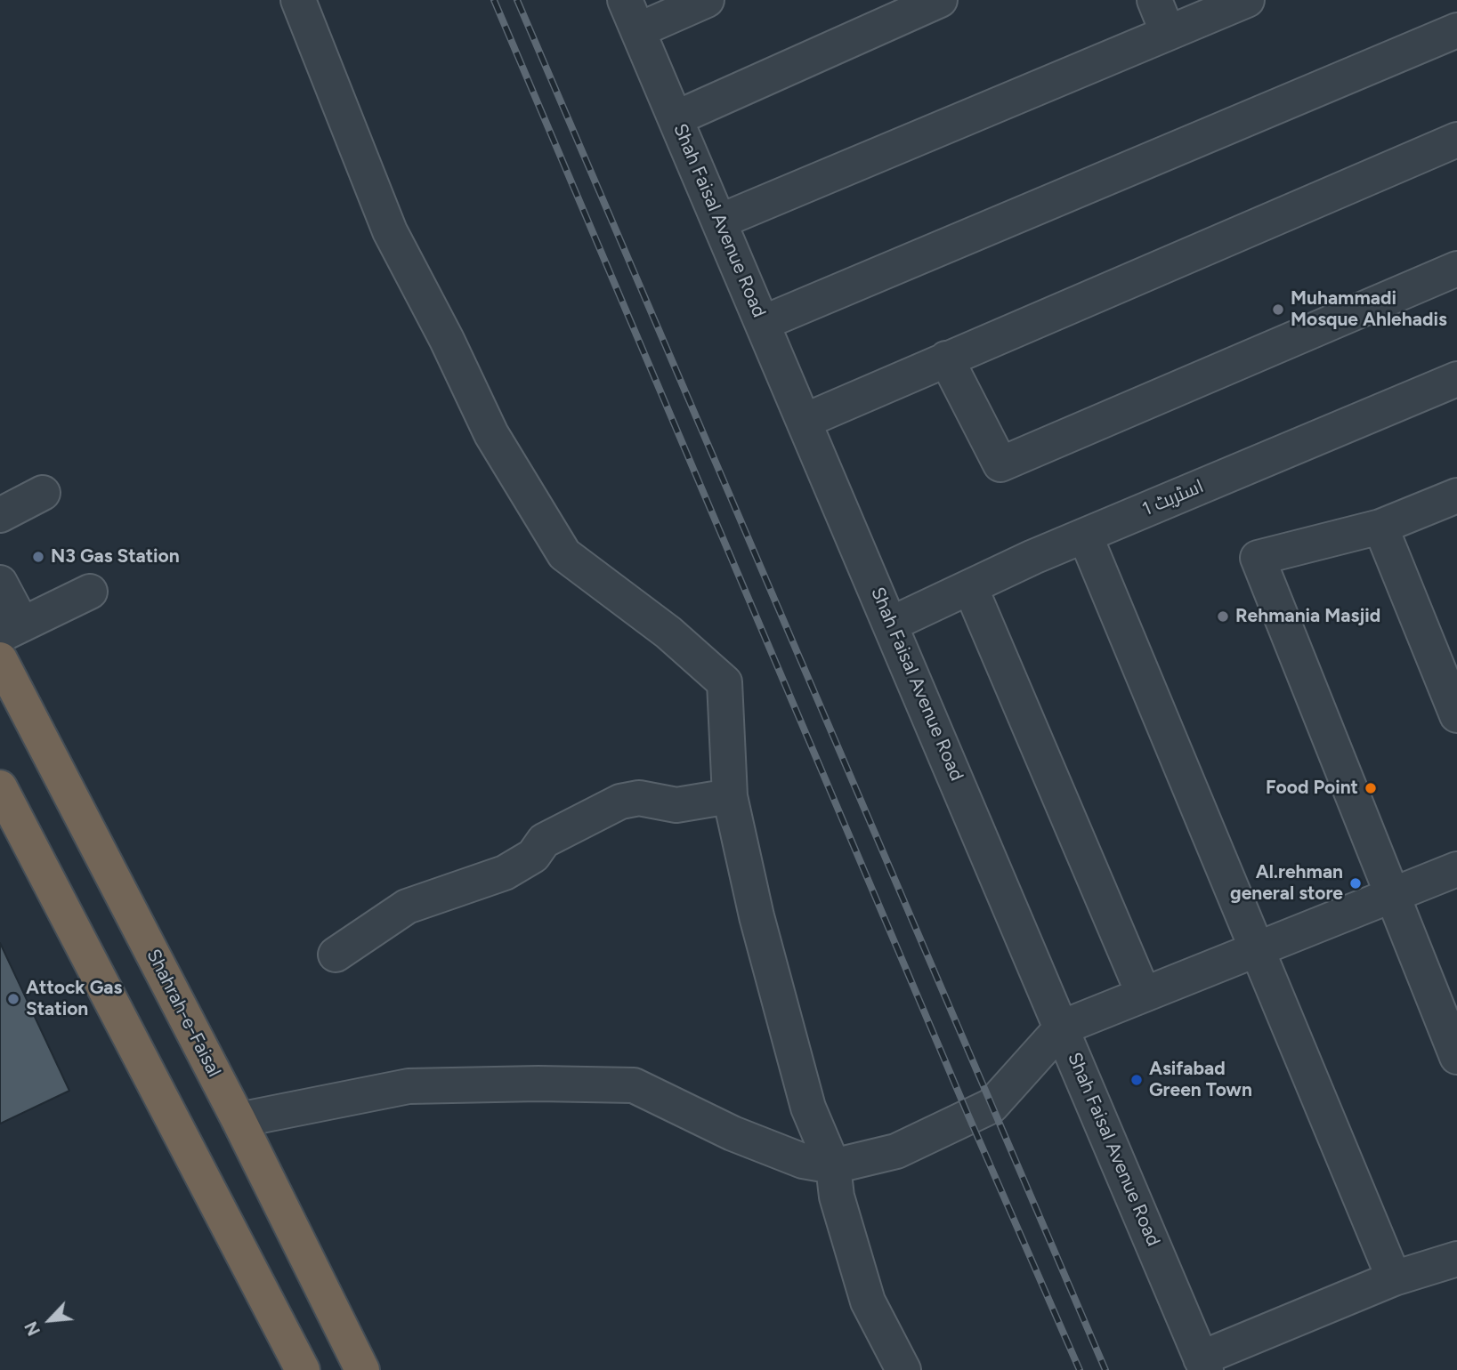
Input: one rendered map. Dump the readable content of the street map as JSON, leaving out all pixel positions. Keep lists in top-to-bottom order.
{
  "streets": {
    "highway": ["Shahrah-e-Faisal"],
    "street": ["Shah Faisal Avenue Road", "اسٹریٹ 1"]
  },
  "crossings": [
    ["Shah Faisal Avenue Road", "اسٹریٹ 1"]
  ],
  "places": [
    "Muhammadi Mosque Ahlehadis",
    "N3 Gas Station",
    "Rehmania Masjid",
    "Food Point",
    "Al.rehman general store",
    "Attock Gas Station",
    "Asifabad Green Town"
  ],
  "north": "bottom left"
}
